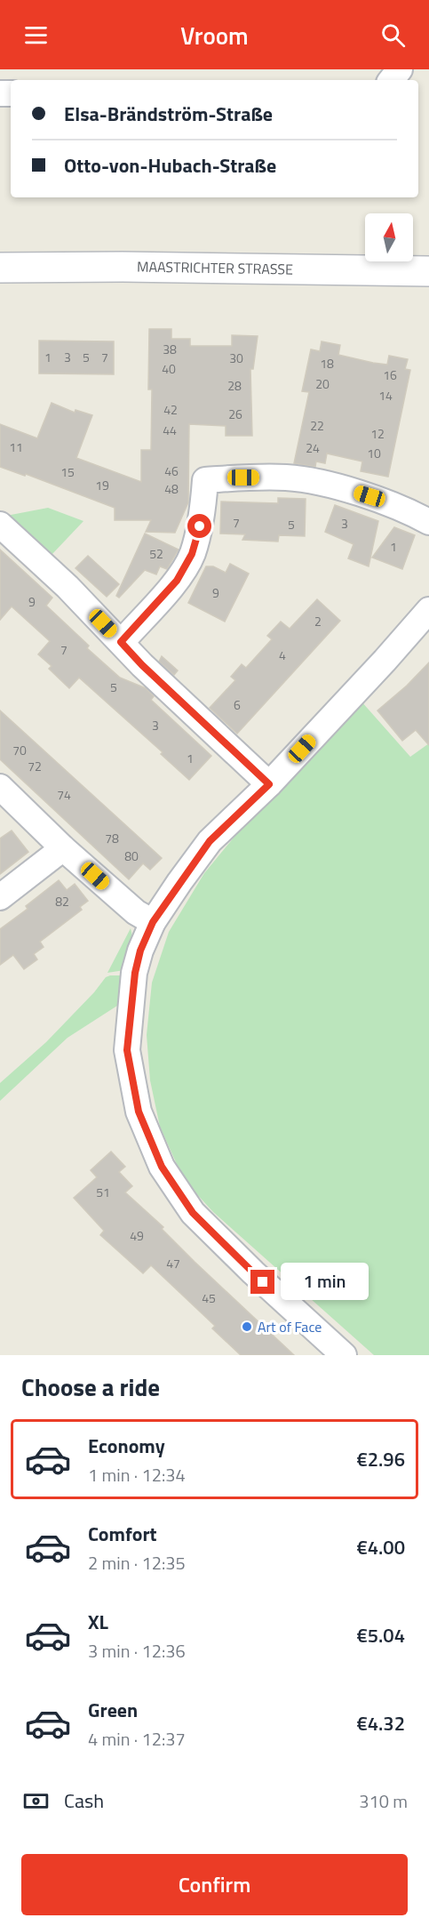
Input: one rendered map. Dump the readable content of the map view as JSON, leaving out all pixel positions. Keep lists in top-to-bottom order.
{
  "streets": {
    "street": ["MAASTRICHTER STRASSE"]
  },
  "places": ["Art of Face"],
  "house_numbers": [
    "38",
    "1",
    "3",
    "5",
    "7",
    "30",
    "18",
    "40",
    "16",
    "20",
    "28",
    "14",
    "42",
    "26",
    "22",
    "44",
    "12",
    "11",
    "24",
    "10",
    "46",
    "15",
    "19",
    "48",
    "7",
    "3",
    "5",
    "1",
    "52",
    "9",
    "9",
    "2",
    "7",
    "4",
    "5",
    "6",
    "3",
    "70",
    "1",
    "72",
    "74",
    "78",
    "80",
    "82",
    "51",
    "49",
    "47",
    "45"
  ],
  "north": "top",
  "page": {
    "header": "Vroom",
    "banner": ["Elsa-Brändström-Straße", "Otto-von-Hubach-Straße"],
    "bubble": "1 min",
    "heading": "Choose a ride",
    "list": [
      {
        "name": "Economy",
        "note": "1 min · 12:34",
        "value": "€2.96"
      },
      {
        "name": "Comfort",
        "note": "2 min · 12:35",
        "value": "€4.00"
      },
      {
        "name": "XL",
        "note": "3 min · 12:36",
        "value": "€5.04"
      },
      {
        "name": "Green",
        "note": "4 min · 12:37",
        "value": "€4.32"
      }
    ],
    "pay": ["Cash", "310 m"],
    "buttons": "Confirm"
  }
}
